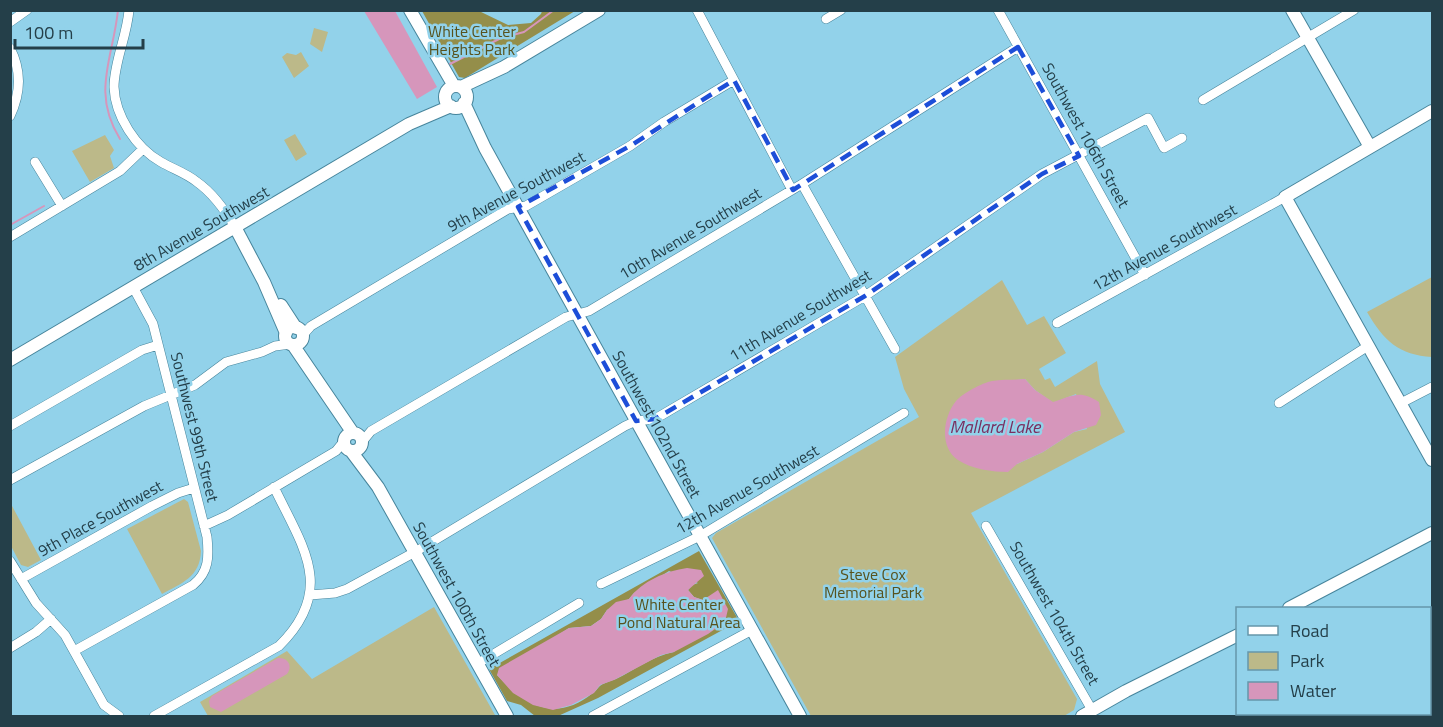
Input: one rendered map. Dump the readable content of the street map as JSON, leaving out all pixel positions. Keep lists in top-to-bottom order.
{
  "streets": {
    "street": [
      "Southwest 106th Street",
      "9th Avenue Southwest",
      "8th Avenue Southwest",
      "10th Avenue Southwest",
      "12th Avenue Southwest",
      "11th Avenue Southwest",
      "Southwest 102nd Street",
      "Southwest 99th Street",
      "9th Place Southwest",
      "Southwest 100th Street",
      "Southwest 104th Street"
    ]
  },
  "crossings": [
    ["Southwest 106th Street", "10th Avenue Southwest"],
    ["Southwest 106th Street", "12th Avenue Southwest"],
    ["Southwest 106th Street", "11th Avenue Southwest"],
    ["9th Avenue Southwest", "Southwest 102nd Street"],
    ["9th Avenue Southwest", "Southwest 99th Street"],
    ["9th Avenue Southwest", "Southwest 100th Street"],
    ["8th Avenue Southwest", "Southwest 102nd Street"],
    ["8th Avenue Southwest", "Southwest 99th Street"],
    ["8th Avenue Southwest", "Southwest 100th Street"],
    ["10th Avenue Southwest", "Southwest 102nd Street"],
    ["10th Avenue Southwest", "Southwest 100th Street"],
    ["12th Avenue Southwest", "Southwest 102nd Street"],
    ["11th Avenue Southwest", "Southwest 102nd Street"],
    ["11th Avenue Southwest", "Southwest 100th Street"],
    ["Southwest 99th Street", "9th Place Southwest"]
  ],
  "water": ["Mallard Lake"],
  "parks": ["White Center Heights Park", "Steve Cox Memorial Park", "White Center Pond Natural Area"],
  "legend": ["Road", "Park", "Water"],
  "scale_bar": "100 m"
}
